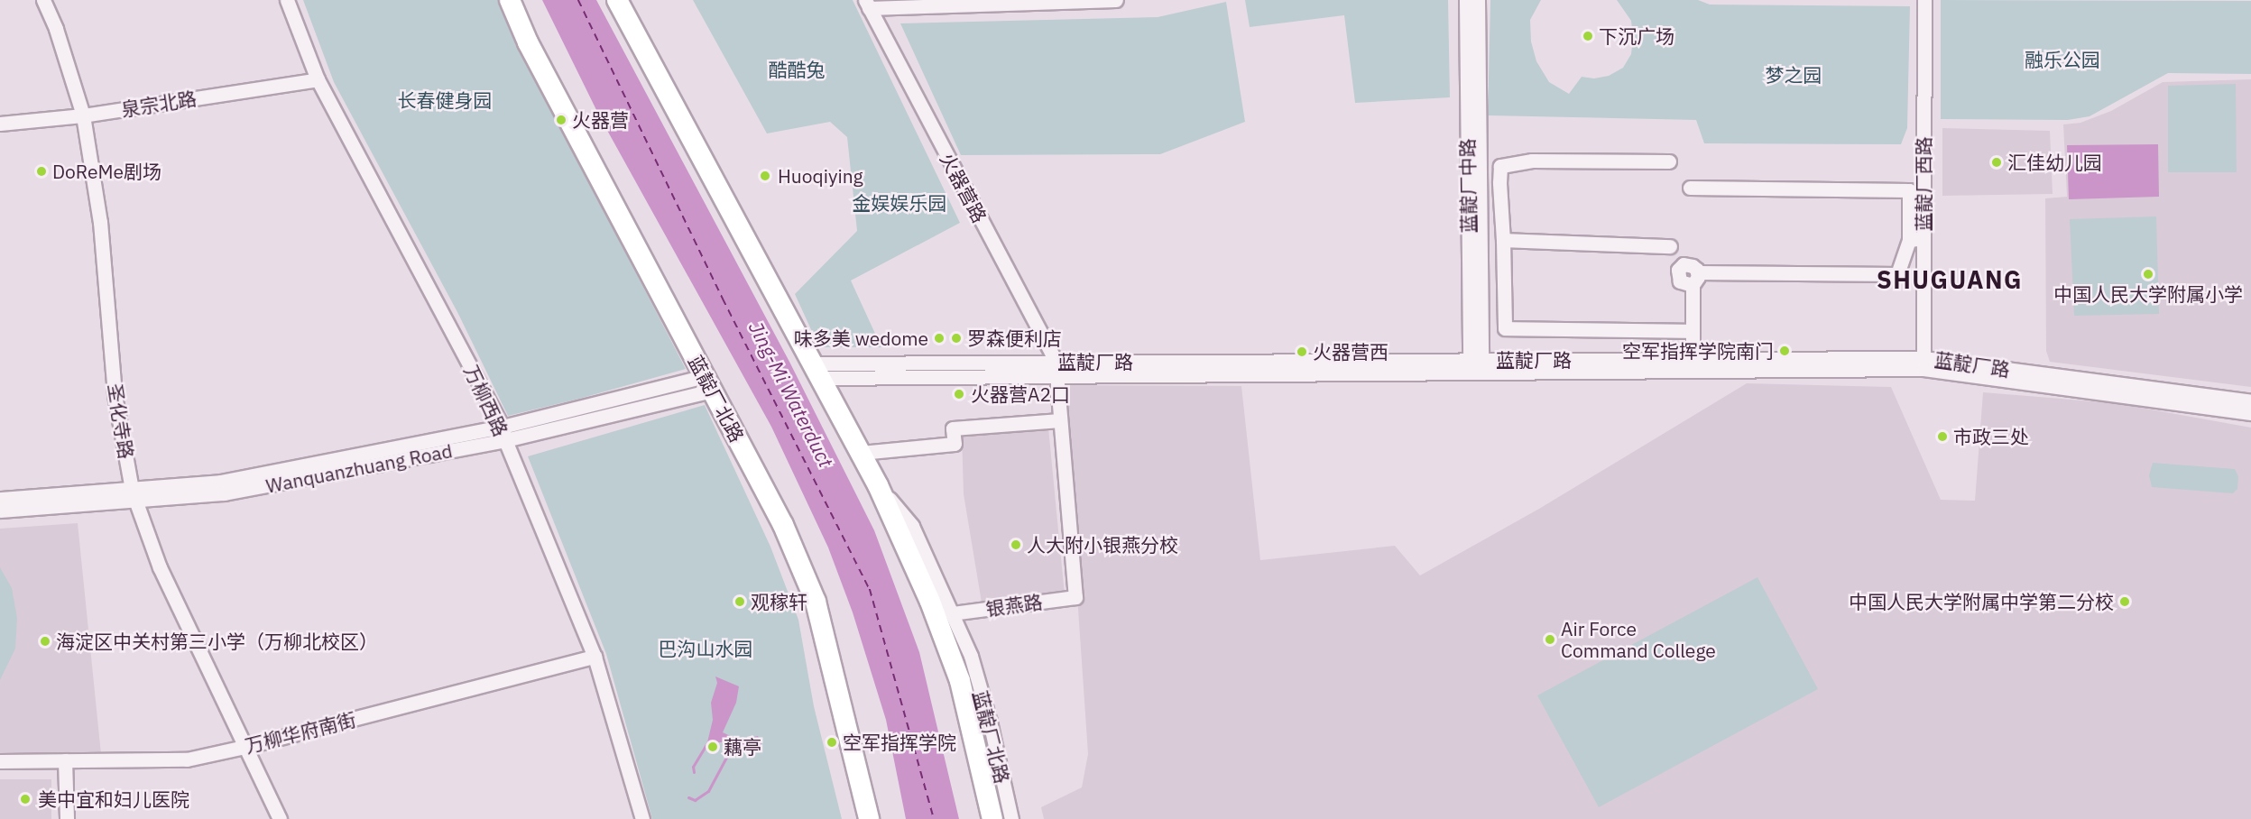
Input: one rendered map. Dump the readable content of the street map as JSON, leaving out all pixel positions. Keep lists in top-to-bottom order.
{
  "streets": {
    "highway": ["蓝靛厂北路"],
    "street": [
      "泉宗北路",
      "蓝靛厂西路",
      "蓝靛厂中路",
      "火器营路",
      "蓝靛厂路",
      "万柳西路",
      "圣化寺路",
      "Wanquanzhuang Road",
      "银燕路",
      "万柳华府南街"
    ]
  },
  "crossings": [
    ["泉宗北路", "万柳西路"],
    ["泉宗北路", "圣化寺路"],
    ["蓝靛厂西路", "蓝靛厂路"],
    ["蓝靛厂中路", "蓝靛厂路"],
    ["火器营路", "蓝靛厂路"],
    ["火器营路", "银燕路"],
    ["蓝靛厂路", "蓝靛厂北路"],
    ["蓝靛厂北路", "Wanquanzhuang Road"],
    ["蓝靛厂北路", "银燕路"],
    ["万柳西路", "Wanquanzhuang Road"],
    ["万柳西路", "万柳华府南街"],
    ["圣化寺路", "Wanquanzhuang Road"],
    ["圣化寺路", "万柳华府南街"]
  ],
  "districts": ["SHUGUANG"],
  "water": ["Jing-Mi Waterduct"],
  "parks": [
    "融乐公园",
    "酷酷兔",
    "梦之园",
    "长春健身园",
    "金娱娱乐园",
    "巴沟山水园"
  ],
  "places": [
    "下沉广场",
    "火器营",
    "汇佳幼儿园",
    "DoReMe剧场",
    "Huoqiying",
    "中国人民大学附属小学",
    "味多美 wedome",
    "罗森便利店",
    "空军指挥学院南门",
    "火器营西",
    "火器营A2口",
    "市政三处",
    "人大附小银燕分校",
    "观稼轩",
    "中国人民大学附属中学第二分校",
    "Air Force Command College",
    "海淀区中关村第三小学（万柳北校区）",
    "空军指挥学院",
    "藕亭",
    "美中宜和妇儿医院"
  ]
}
